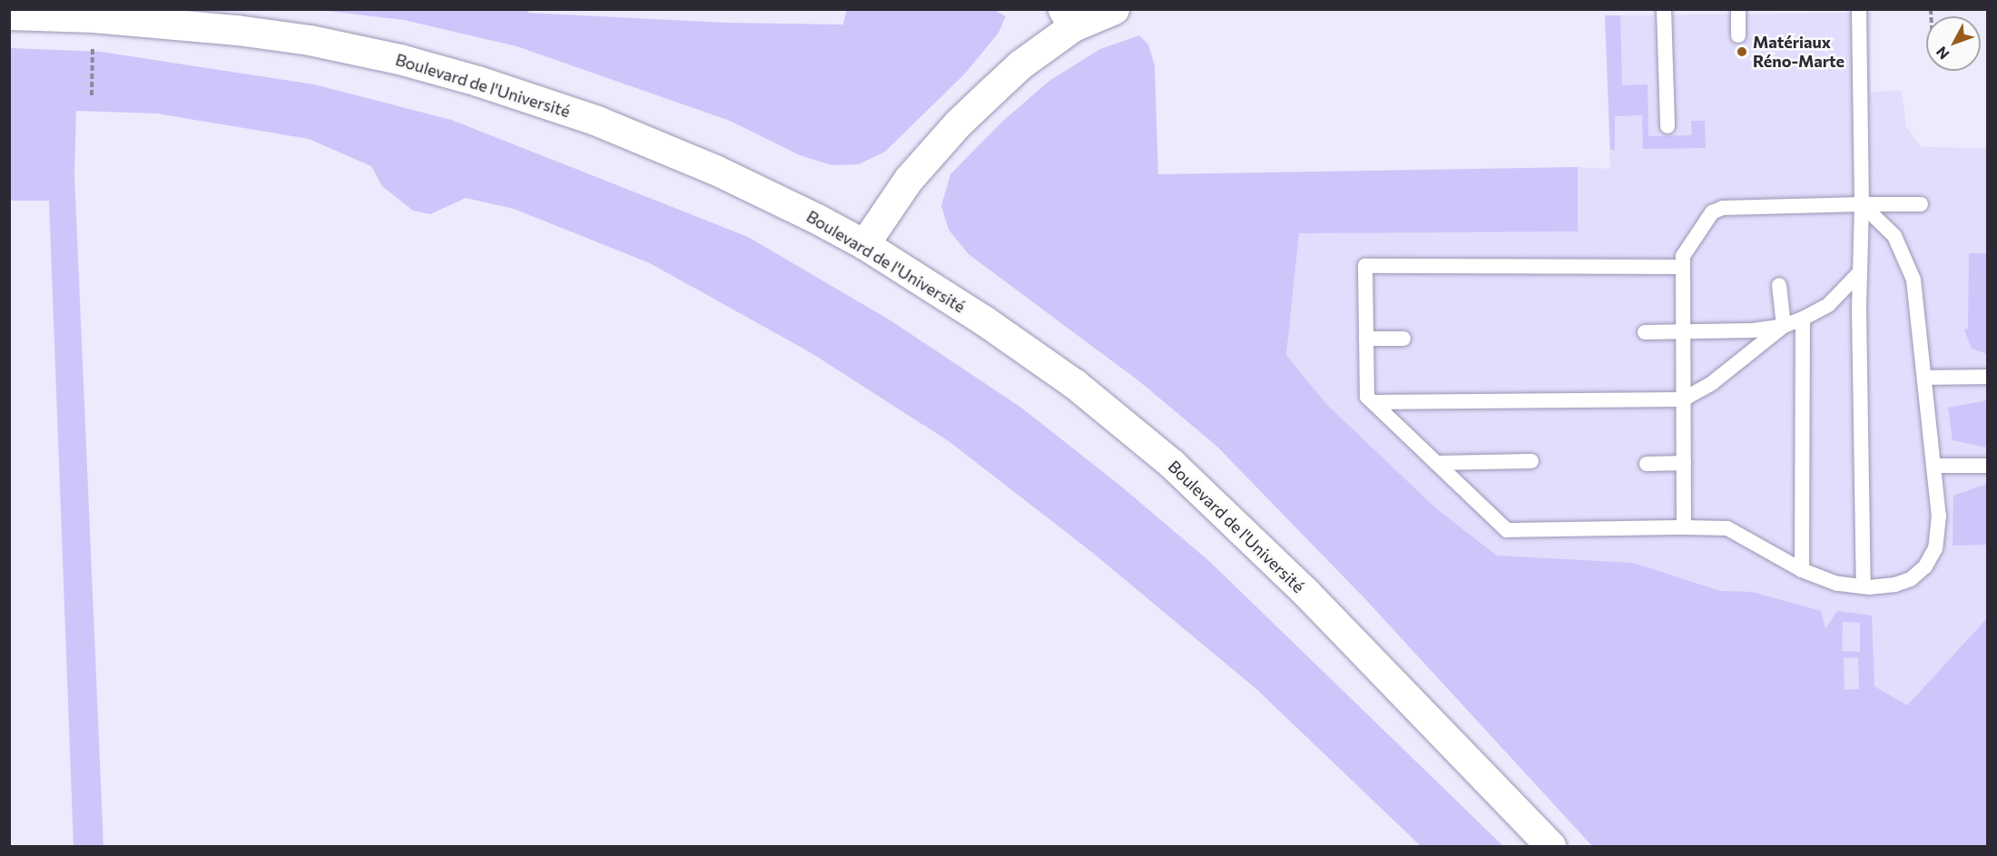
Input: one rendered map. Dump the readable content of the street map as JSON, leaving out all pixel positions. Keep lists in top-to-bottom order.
{
  "streets": {
    "main road": ["Boulevard de l'Université"]
  },
  "places": ["Matériaux Réno-Marte"],
  "north": "bottom left"
}
